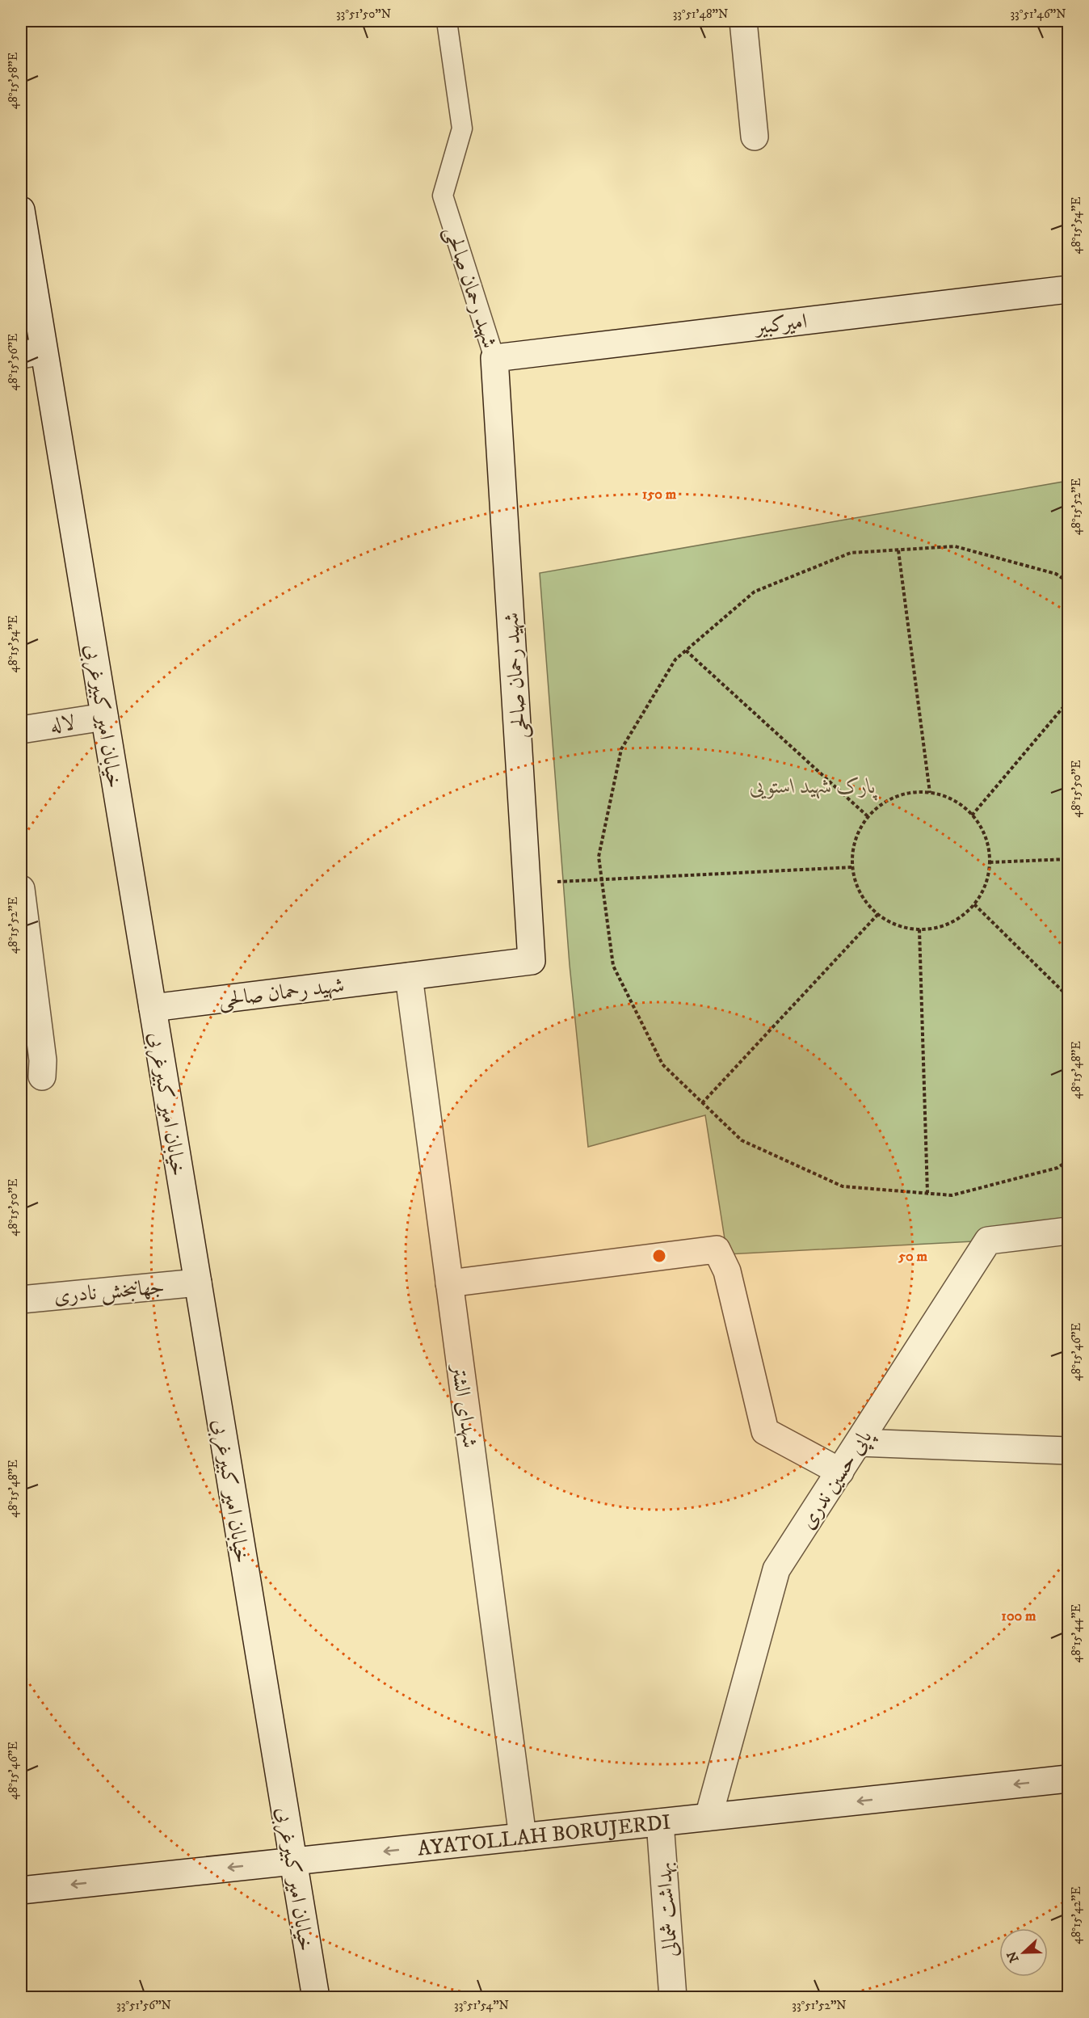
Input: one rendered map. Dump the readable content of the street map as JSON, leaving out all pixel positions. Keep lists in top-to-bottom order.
{
  "streets": {
    "street": [
      "شهید رحمان صالحی",
      "امیرکبیر",
      "خیابان امیر کبیرغربی",
      "لاله",
      "جهانبخش نادری",
      "شهدای الشتر",
      "پاپی حسین ندری",
      "AYATOLLAH BORUJERDI",
      "بهداشت شمالی"
    ]
  },
  "crossings": [
    ["شهید رحمان صالحی", "امیرکبیر"],
    ["شهید رحمان صالحی", "خیابان امیر کبیرغربی"],
    ["شهید رحمان صالحی", "شهدای الشتر"],
    ["خیابان امیر کبیرغربی", "لاله"],
    ["خیابان امیر کبیرغربی", "جهانبخش نادری"],
    ["خیابان امیر کبیرغربی", "AYATOLLAH BORUJERDI"],
    ["شهدای الشتر", "AYATOLLAH BORUJERDI"],
    ["پاپی حسین ندری", "AYATOLLAH BORUJERDI"],
    ["AYATOLLAH BORUJERDI", "بهداشت شمالی"]
  ],
  "one_way": ["AYATOLLAH BORUJERDI"],
  "parks": ["پارک شهید استویی"],
  "north": "left",
  "coordinates": [
    "33°51'50\"N",
    "33°51'48\"N",
    "33°51'46\"N",
    "48°15'58\"E",
    "48°15'54\"E",
    "48°15'56\"E",
    "48°15'52\"E",
    "48°15'50\"E",
    "48°15'48\"E",
    "48°15'46\"E",
    "48°15'44\"E",
    "48°15'42\"E",
    "33°51'56\"N",
    "33°51'54\"N",
    "33°51'52\"N"
  ],
  "rings": ["150 m", "50 m", "100 m"]
}
